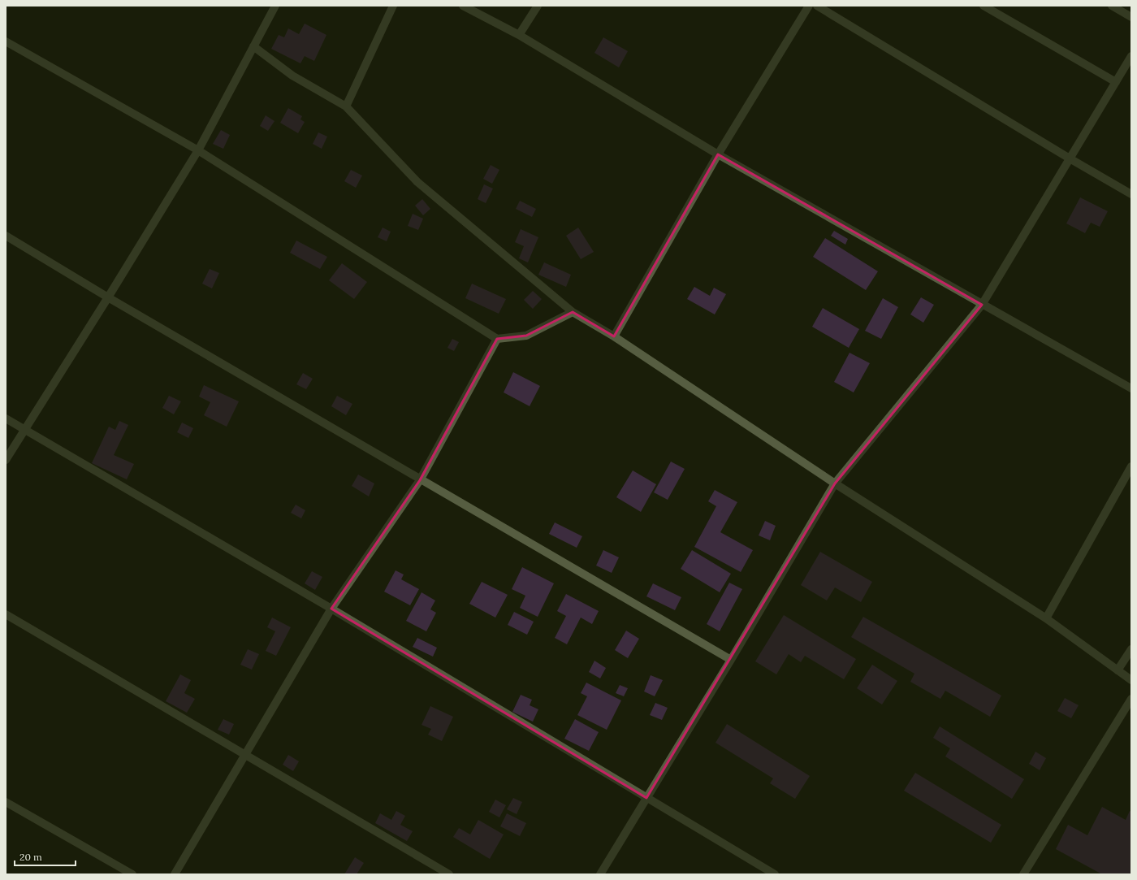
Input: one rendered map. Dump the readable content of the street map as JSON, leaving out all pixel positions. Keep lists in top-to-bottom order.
{
  "scale_bar": "20 m"
}
